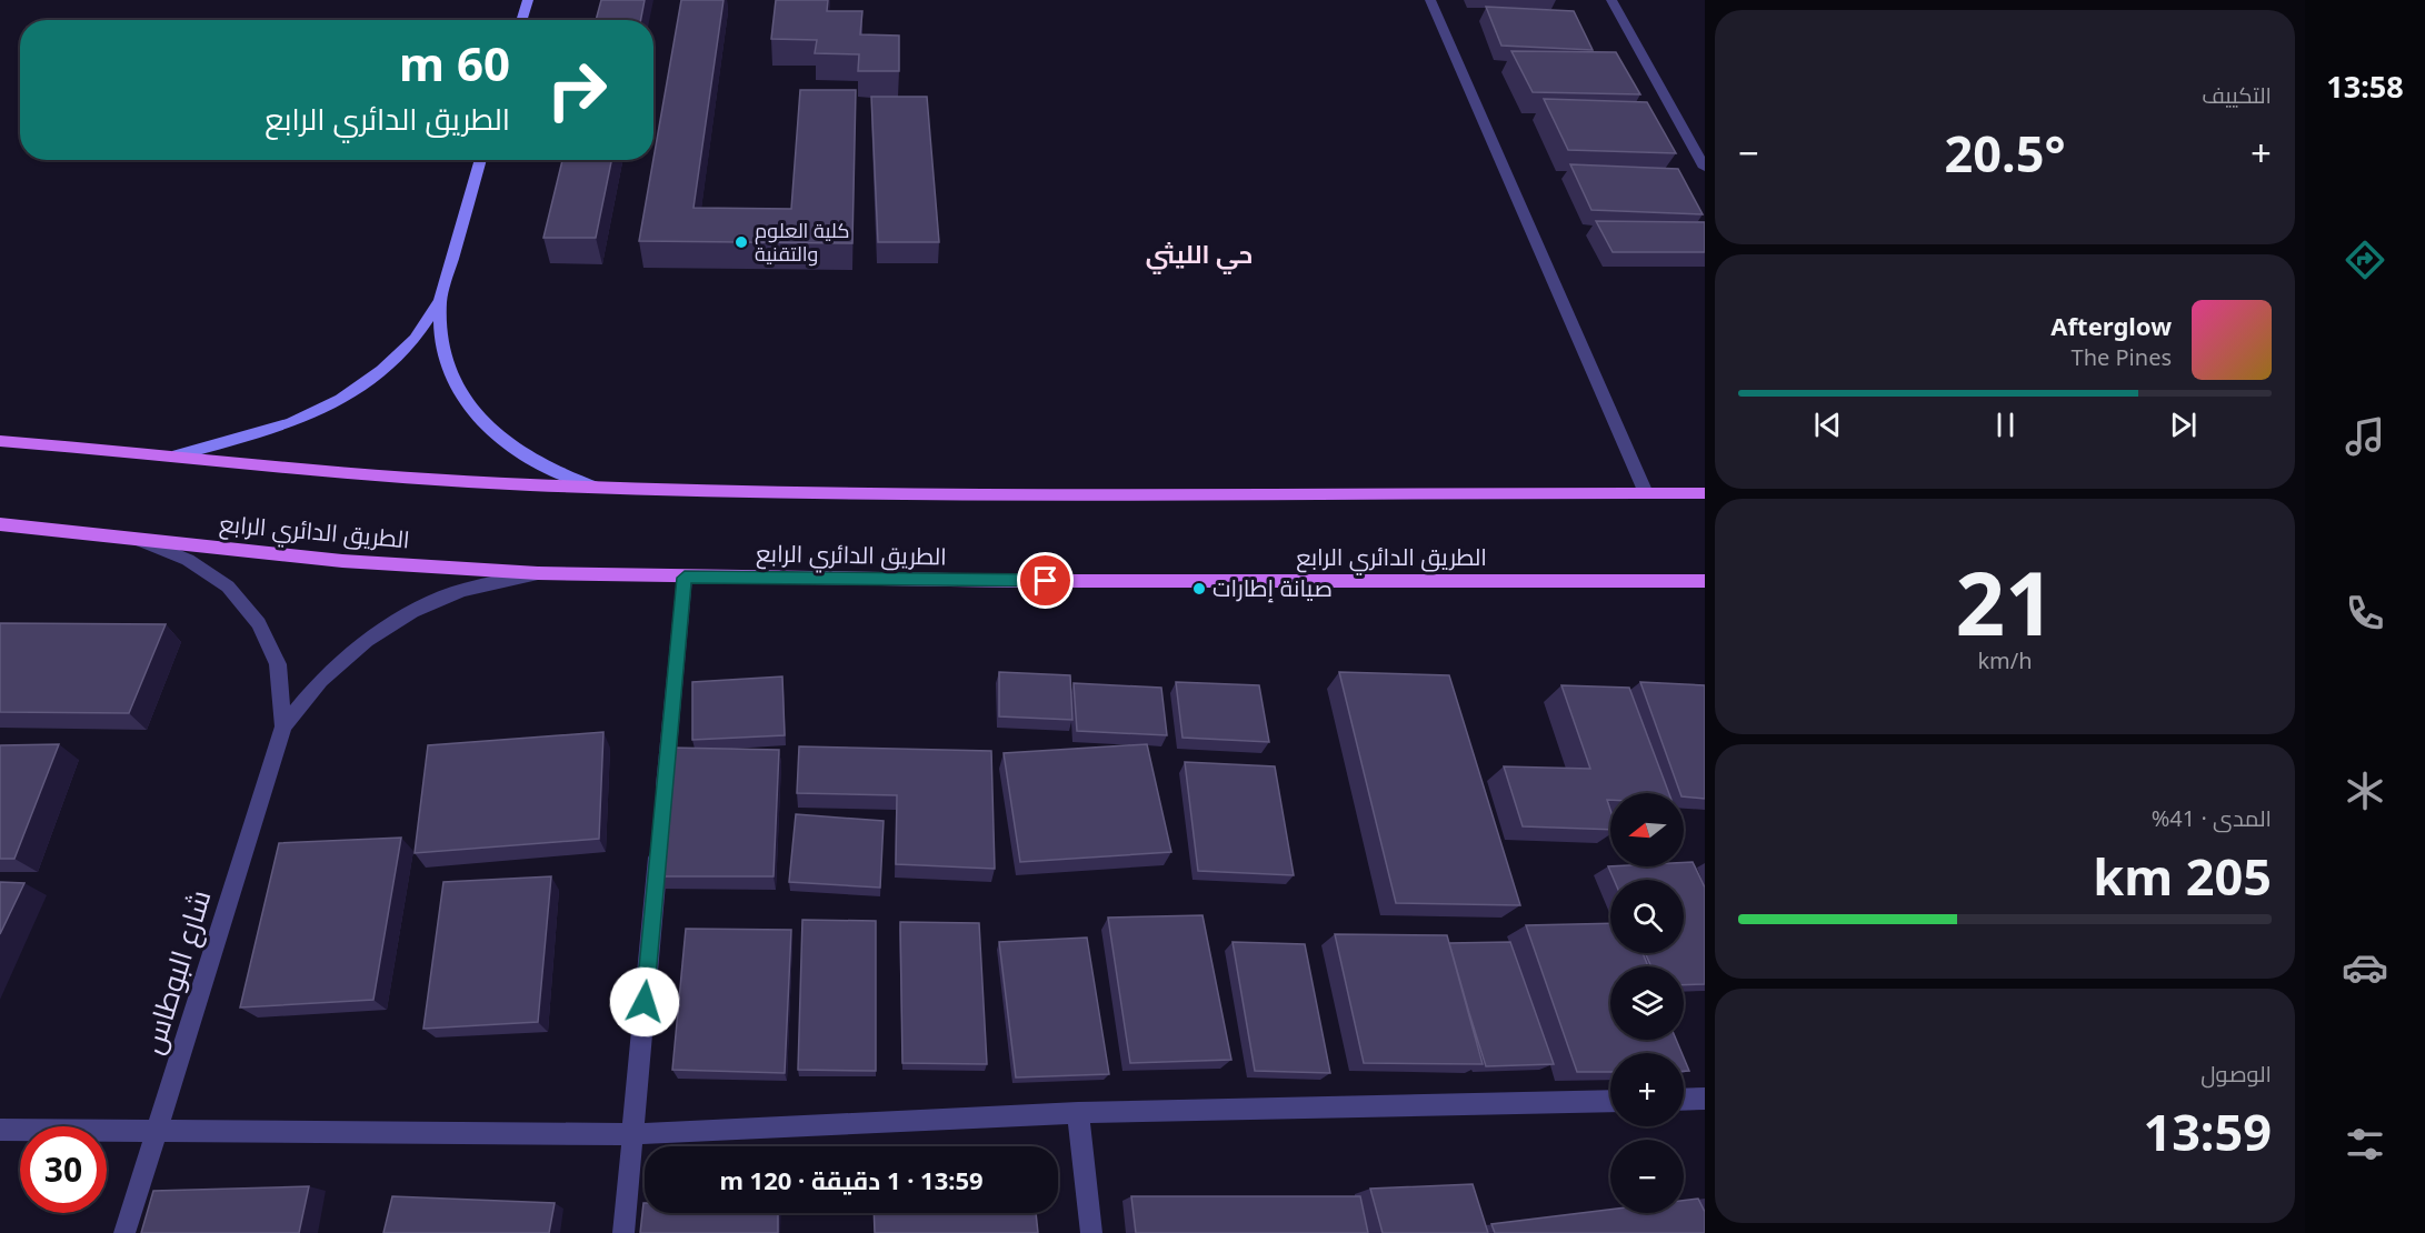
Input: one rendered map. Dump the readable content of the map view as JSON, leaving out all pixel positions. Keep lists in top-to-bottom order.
{
  "streets": {
    "main road": ["الطريق الدائري الرابع"],
    "street": ["شارع البوطاس"]
  },
  "districts": ["حي الليثي"],
  "places": ["كلية العلوم والتقنية", "صيانة إطارات"],
  "north": "left",
  "page": {
    "tabs": "13:58",
    "tile": [
      "التكييف",
      ["21", "km/h"],
      ["المدى · 41%", "205 km"],
      ["الوصول", "13:59"]
    ],
    "turn": ["60 m", "الطريق الدائري الرابع"],
    "heat": ["−", "20.5°", "+"],
    "song": ["Afterglow", "The Pines"],
    "map_buttons": ["+", "−"],
    "limit": "30",
    "trip": "13:59 · 1 دقيقة · 120 m"
  }
}
